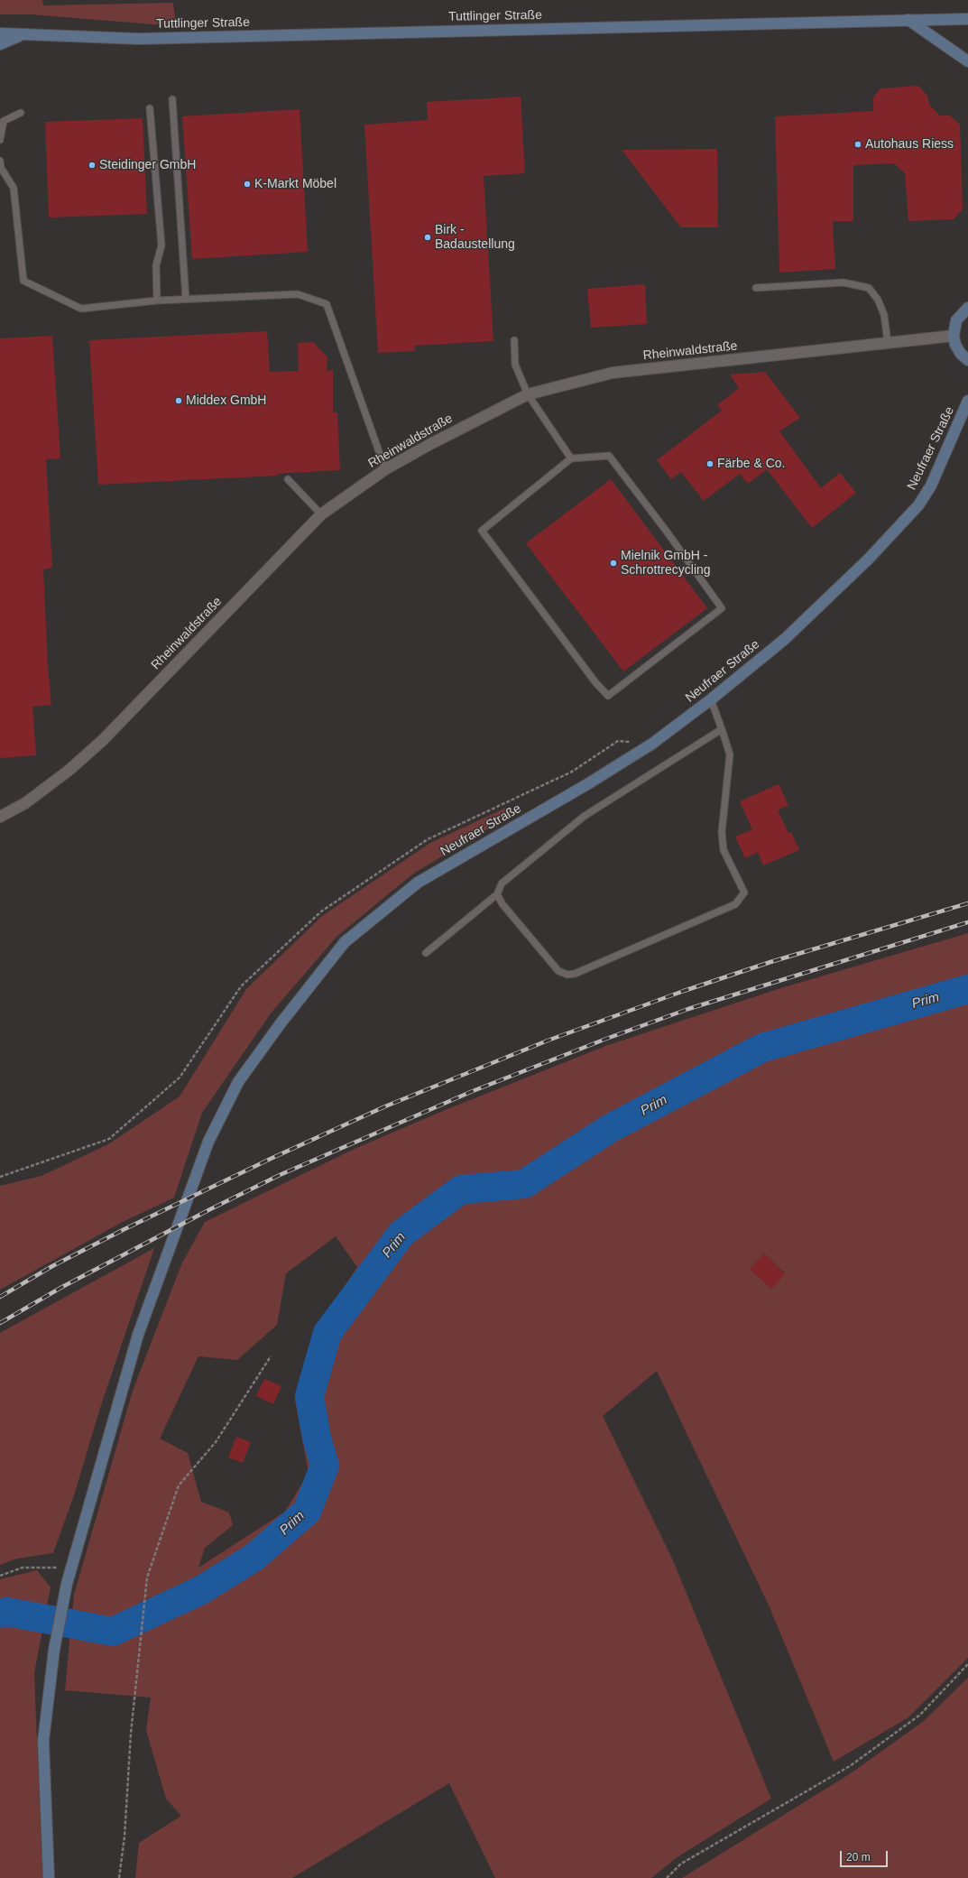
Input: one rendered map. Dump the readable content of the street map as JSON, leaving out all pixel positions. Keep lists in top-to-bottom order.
{
  "streets": {
    "street": ["Tuttlinger Straße", "Rheinwaldstraße", "Neufraer Straße"]
  },
  "water": ["Prim"],
  "places": [
    "Autohaus Riess",
    "Steidinger GmbH",
    "K-Markt Möbel",
    "Birk - Badaustellung",
    "Middex GmbH",
    "Färbe & Co.",
    "Mielnik GmbH - Schrottrecycling"
  ],
  "scale_bar": "20 m"
}
